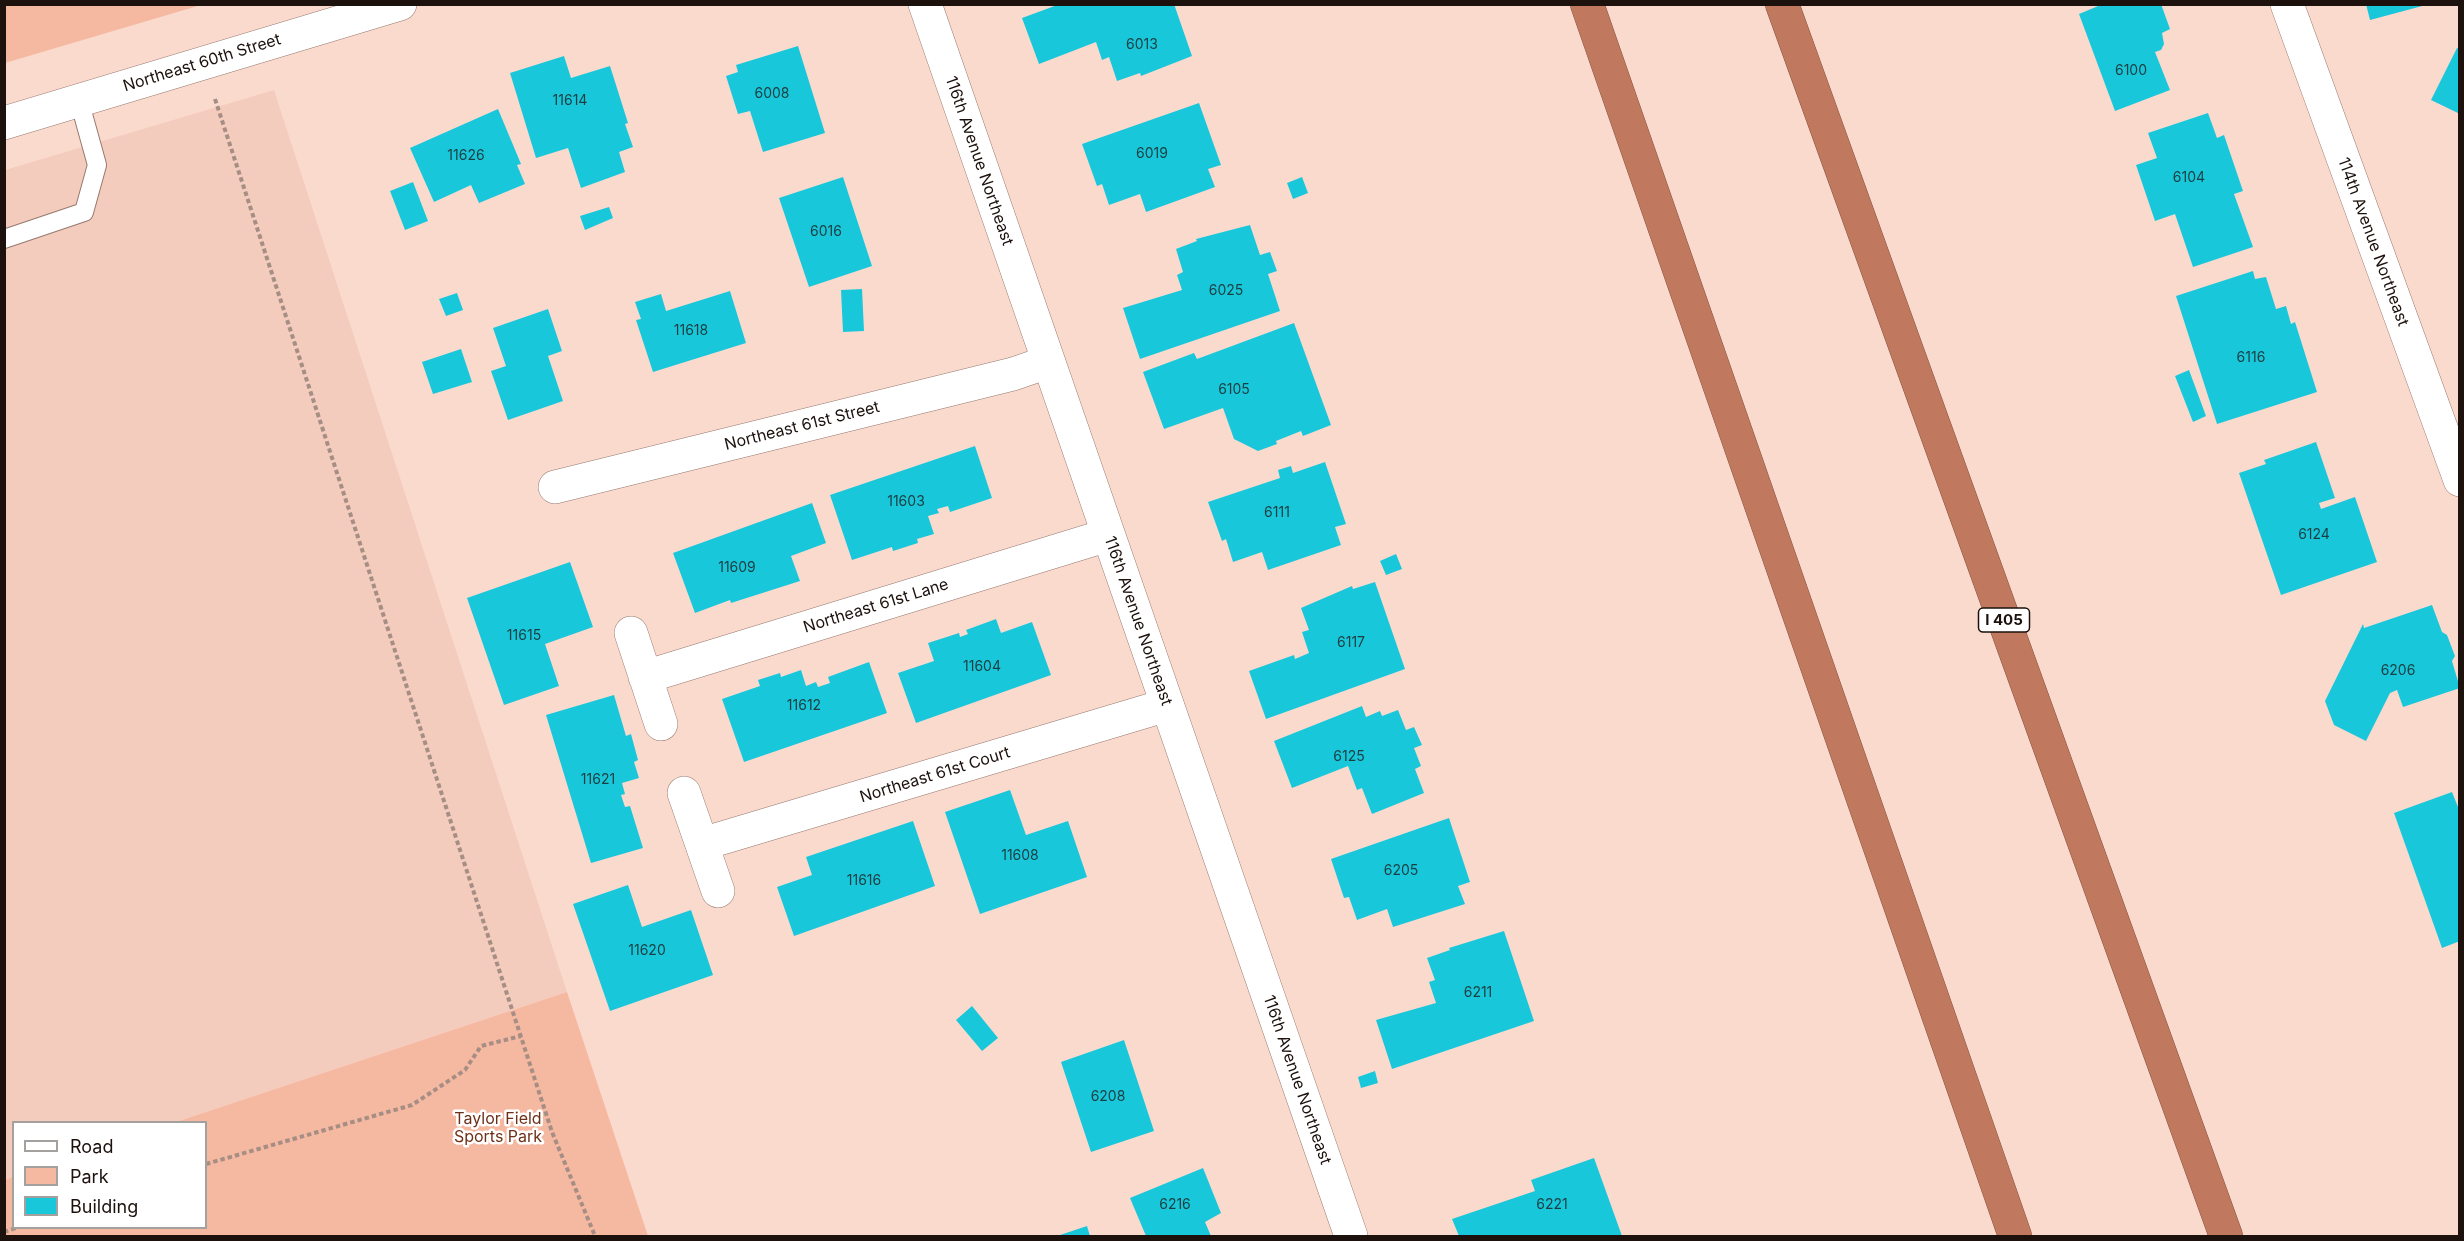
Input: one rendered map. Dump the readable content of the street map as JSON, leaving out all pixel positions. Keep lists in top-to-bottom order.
{
  "streets": {
    "highway": ["I 405"],
    "street": [
      "Northeast 60th Street",
      "116th Avenue Northeast",
      "114th Avenue Northeast",
      "Northeast 61st Street",
      "Northeast 61st Lane",
      "Northeast 61st Court"
    ]
  },
  "crossings": [
    ["116th Avenue Northeast", "Northeast 61st Street"],
    ["116th Avenue Northeast", "Northeast 61st Lane"],
    ["116th Avenue Northeast", "Northeast 61st Court"]
  ],
  "parks": ["Taylor Field Sports Park"],
  "house_numbers": [
    "6013",
    "6100",
    "6008",
    "11614",
    "6019",
    "11626",
    "6104",
    "6016",
    "6025",
    "11618",
    "6116",
    "6105",
    "11603",
    "6111",
    "6124",
    "11609",
    "11615",
    "6117",
    "11604",
    "6206",
    "11612",
    "6125",
    "11621",
    "11608",
    "6205",
    "11616",
    "11620",
    "6211",
    "6208",
    "6216",
    "6221"
  ],
  "legend": ["Road", "Park", "Building"]
}
